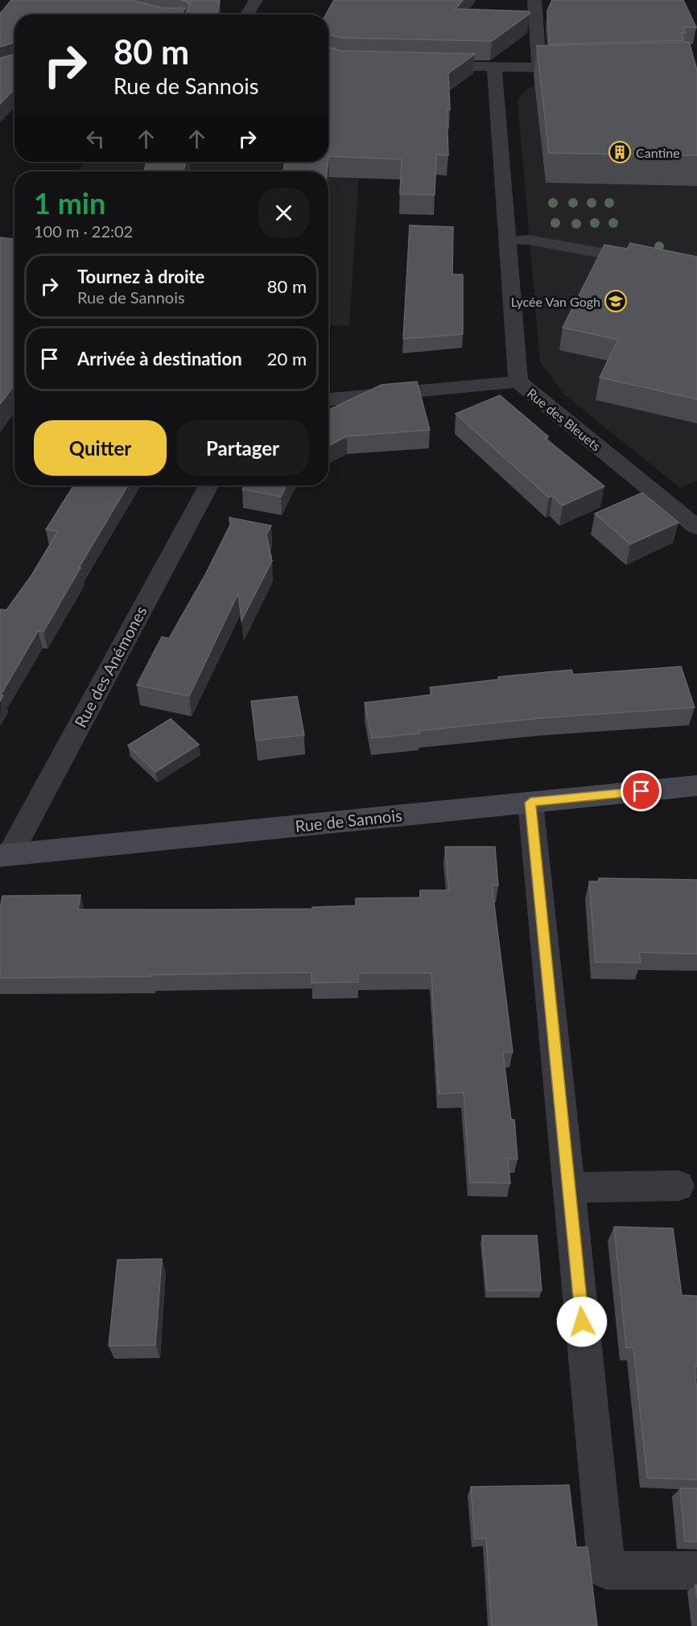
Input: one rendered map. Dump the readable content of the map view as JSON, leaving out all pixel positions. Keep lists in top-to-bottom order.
{
  "streets": {
    "street": ["Rue des Bleuets", "Rue des Anémones", "Rue de Sannois"]
  },
  "crossings": [
    ["Rue des Anémones", "Rue de Sannois"]
  ],
  "places": {
    "building": ["Cantine"],
    "school or university": ["Lycée Van Gogh"]
  },
  "page": {
    "turn": ["80 m", "Rue de Sannois"],
    "heading": ["1 min", "100 m · 22:02"],
    "list": [
      {
        "name": "Tournez à droite",
        "note": "Rue de Sannois",
        "value": "80 m"
      },
      {
        "name": "Arrivée à destination",
        "value": "20 m"
      }
    ],
    "buttons": ["Quitter", "Partager"]
  }
}
